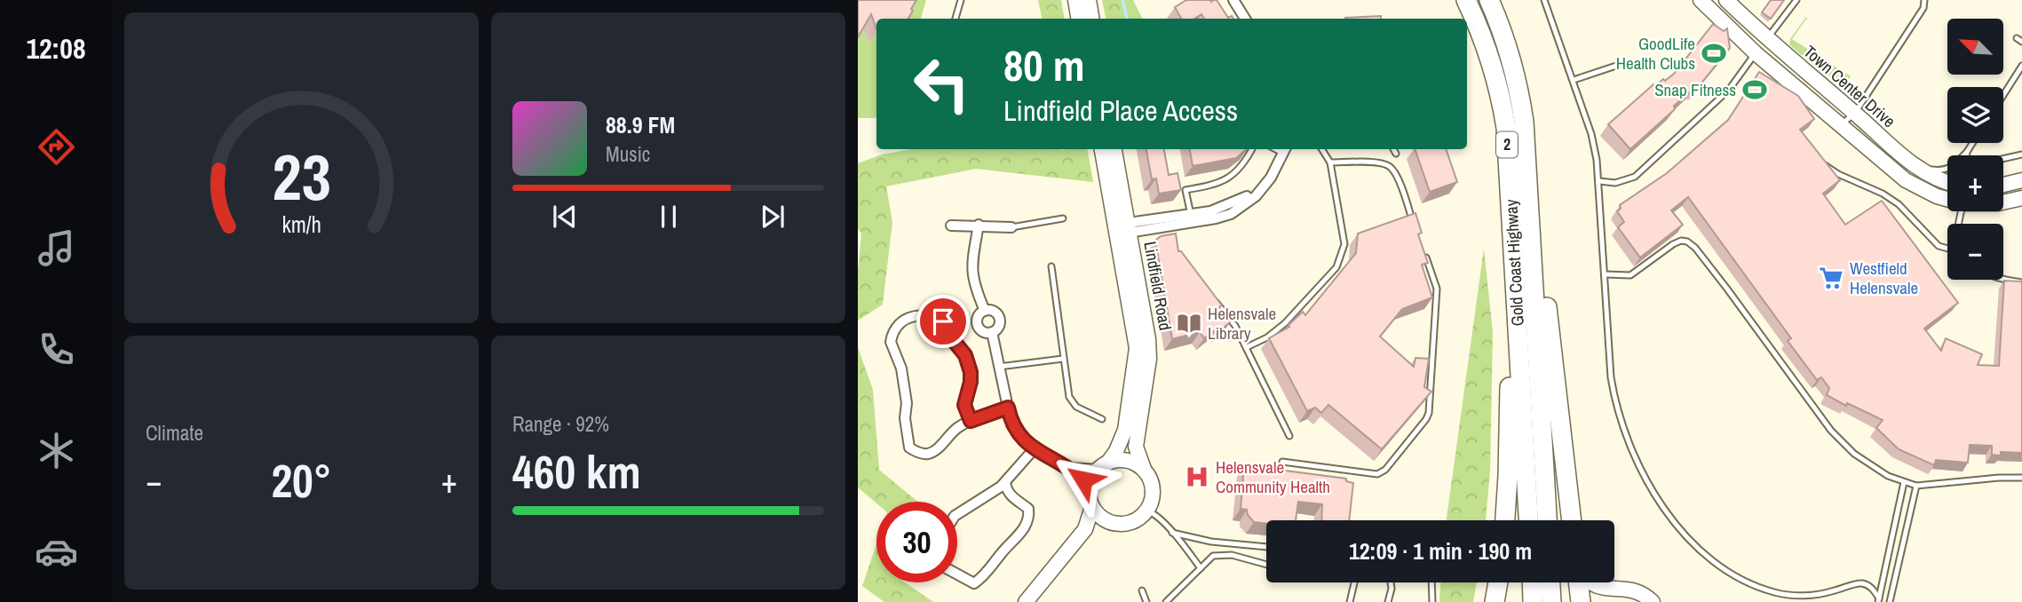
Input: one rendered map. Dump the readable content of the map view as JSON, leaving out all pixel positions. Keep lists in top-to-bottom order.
{
  "streets": {
    "highway": ["2", "Gold Coast Highway"],
    "street": ["Town Center Drive", "Lindfield Road"]
  },
  "places": {
    "sports": ["GoodLife Health Clubs", "Snap Fitness"],
    "supermarket": ["Westfield Helensvale"],
    "library": ["Helensvale Library"],
    "hospital": ["Helensvale Community Health"]
  },
  "north": "top left",
  "page": {
    "tabs": "12:08",
    "map_buttons": ["+", "−"],
    "turn": ["80 m", "Lindfield Place Access"],
    "song": ["88.9 FM", "Music"],
    "tile": [
      "Climate",
      ["Range · 92%", "460 km"]
    ],
    "heat": ["−", "20°", "+"],
    "limit": "30",
    "trip": "12:09 · 1 min · 190 m",
    "gauge": ["23", "km/h"]
  }
}
